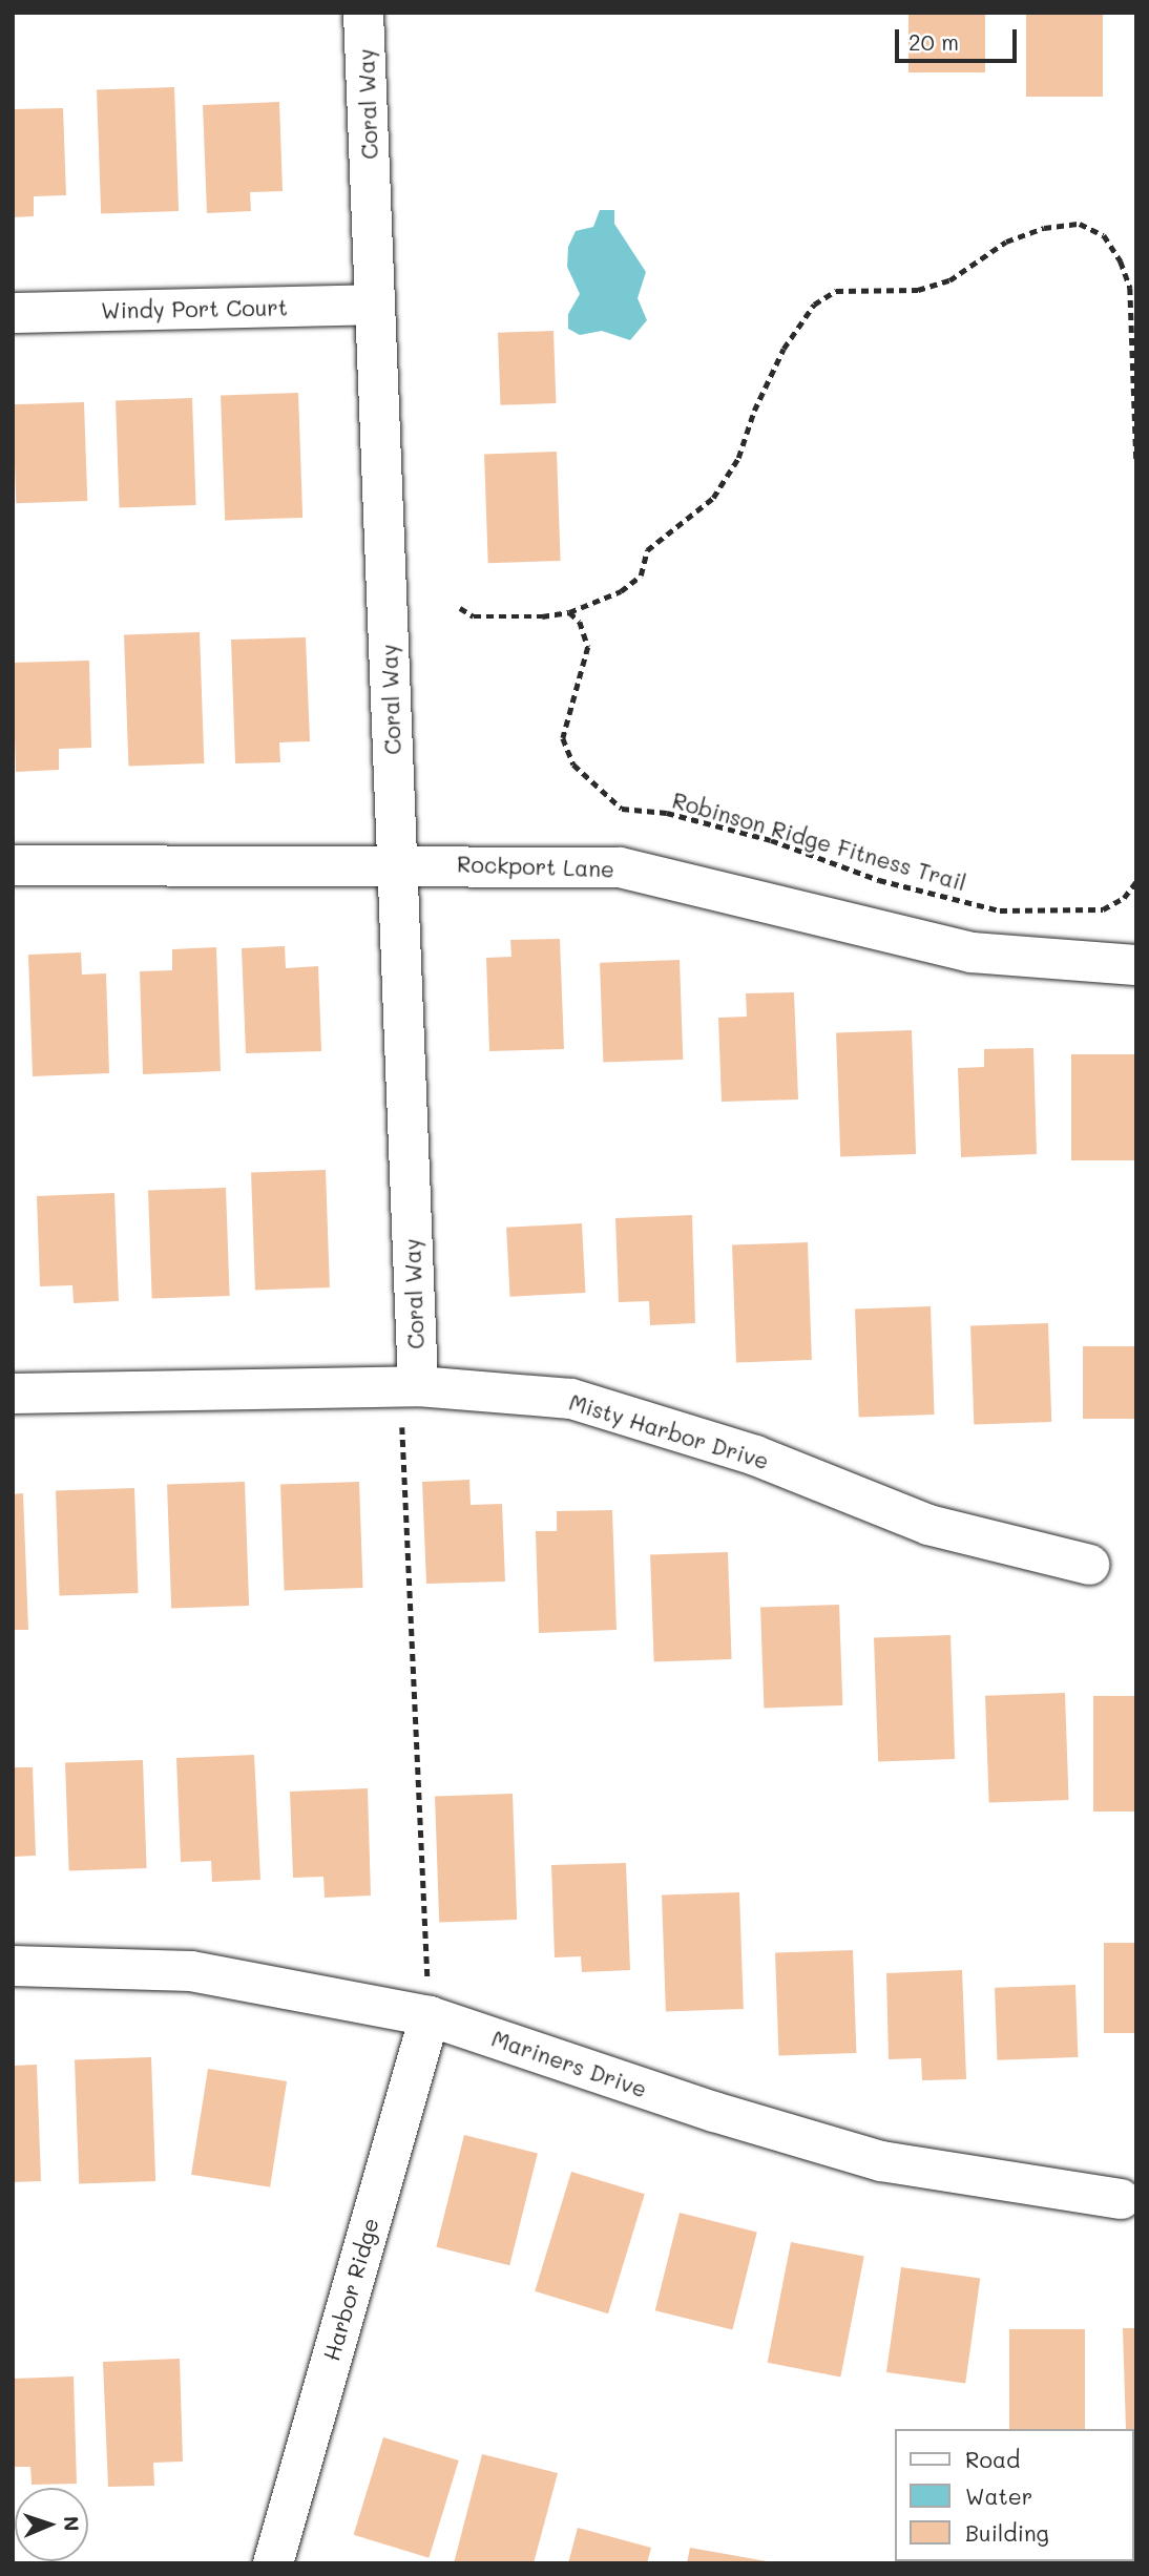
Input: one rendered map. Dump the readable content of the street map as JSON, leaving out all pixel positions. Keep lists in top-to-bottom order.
{
  "streets": {
    "street": [
      "Coral Way",
      "Windy Port Court",
      "Rockport Lane",
      "Misty Harbor Drive",
      "Mariners Drive",
      "Harbor Ridge"
    ],
    "path": ["Robinson Ridge Fitness Trail"]
  },
  "crossings": [
    ["Coral Way", "Windy Port Court"],
    ["Coral Way", "Rockport Lane"],
    ["Coral Way", "Misty Harbor Drive"],
    ["Mariners Drive", "Harbor Ridge"]
  ],
  "legend": ["Road", "Water", "Building"],
  "scale_bar": "20 m",
  "north": "right"
}
